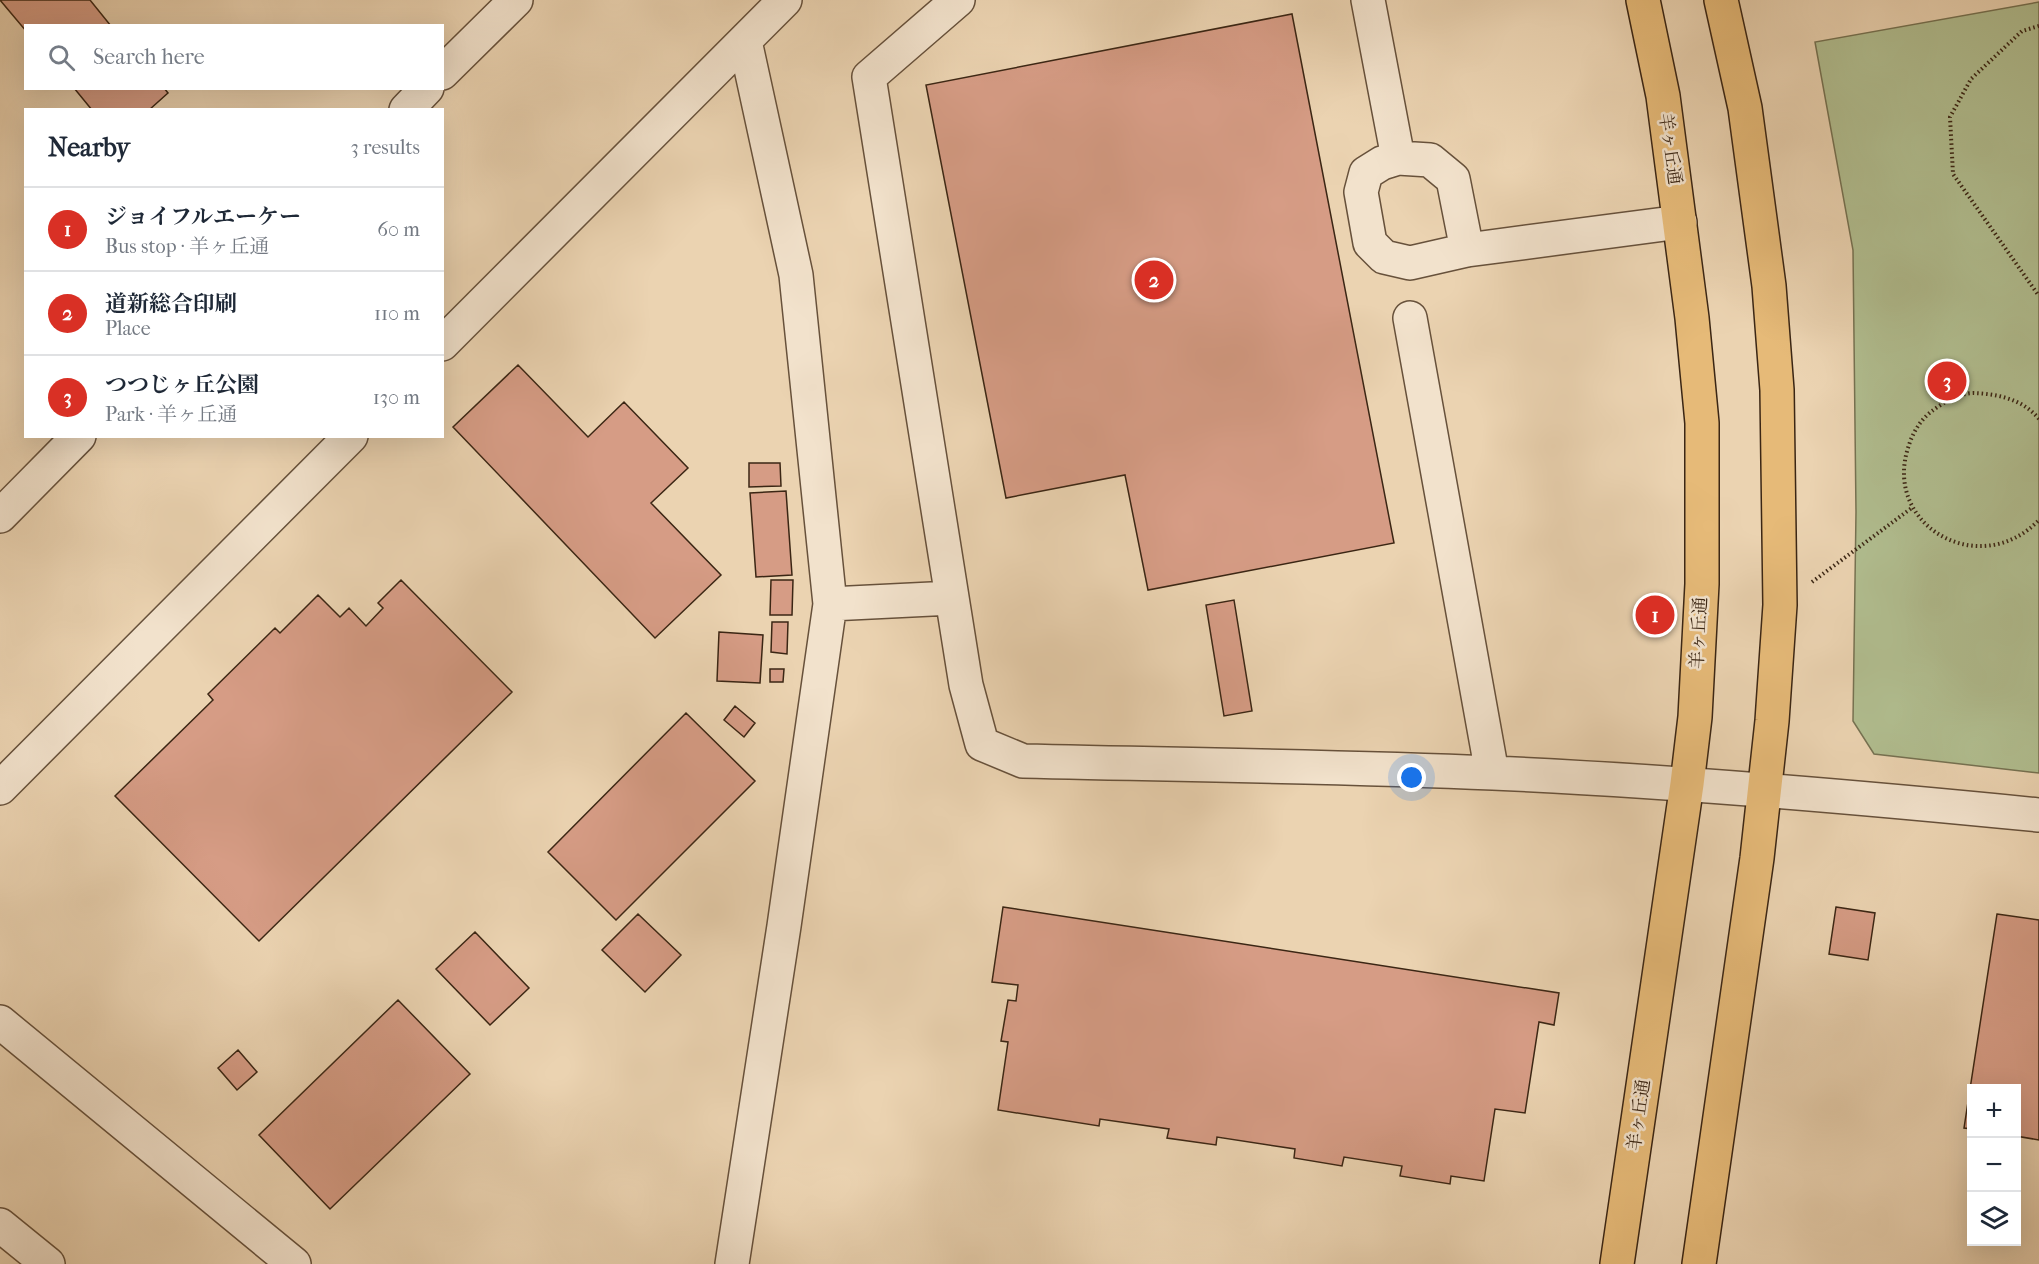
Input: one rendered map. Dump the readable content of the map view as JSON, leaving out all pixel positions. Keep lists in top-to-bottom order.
{
  "streets": {
    "main road": ["羊ヶ丘通"]
  },
  "page": {
    "search": "Search here",
    "heading": ["Nearby", "3 results"],
    "list": [
      {
        "mark": "1",
        "name": "ジョイフルエーケー",
        "note": "Bus stop · 羊ヶ丘通",
        "value": "60 m"
      },
      {
        "mark": "2",
        "name": "道新総合印刷",
        "note": "Place",
        "value": "110 m"
      },
      {
        "mark": "3",
        "name": "つつじヶ丘公園",
        "note": "Park · 羊ヶ丘通",
        "value": "130 m"
      }
    ],
    "pins": ["2", "3", "1"],
    "map_buttons": ["+", "−"]
  }
}
